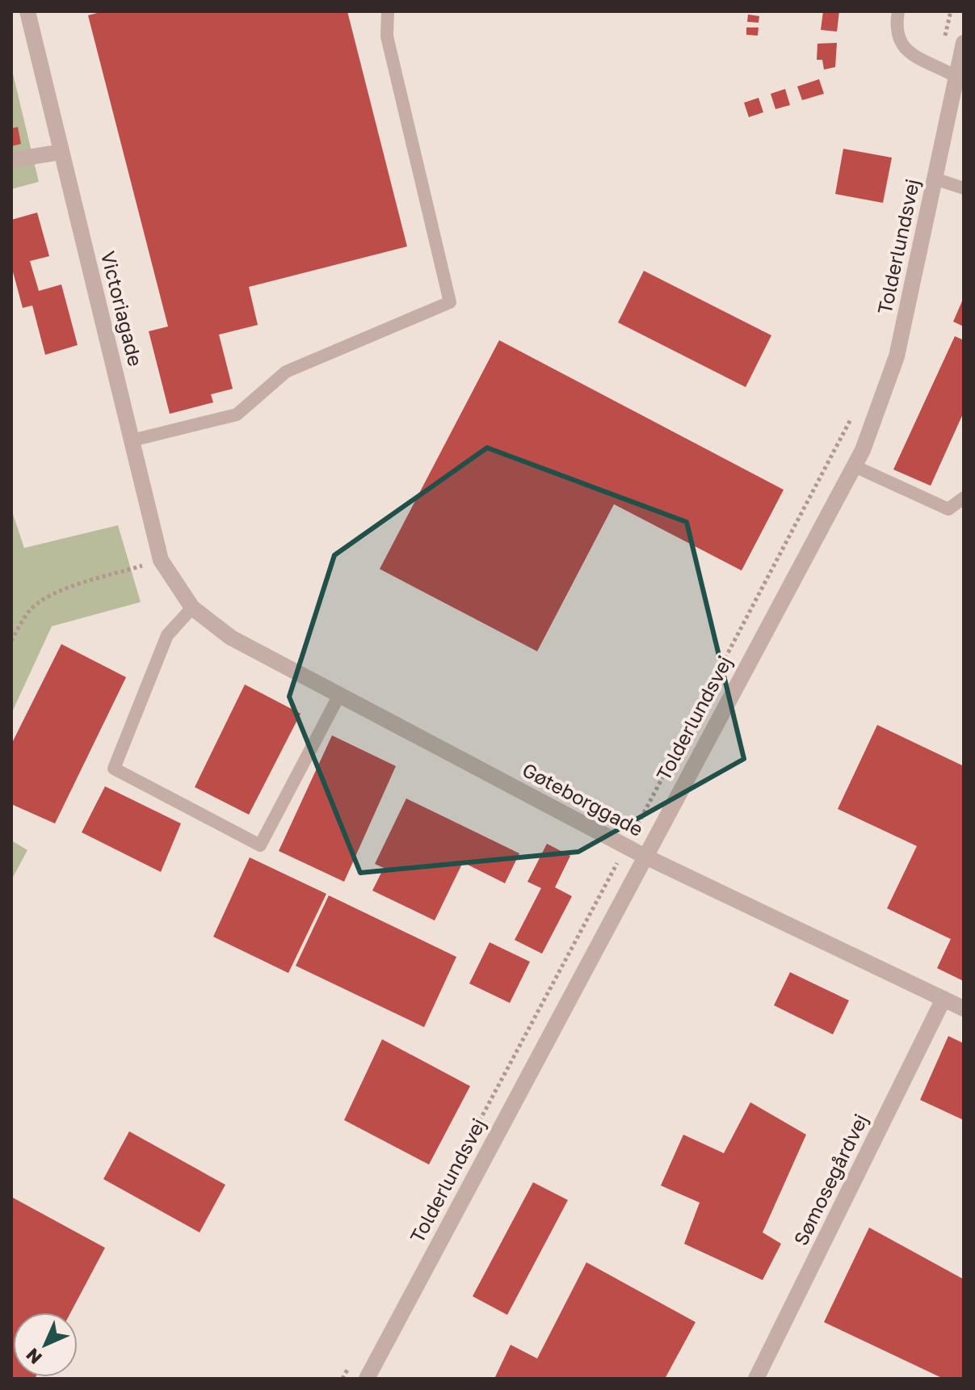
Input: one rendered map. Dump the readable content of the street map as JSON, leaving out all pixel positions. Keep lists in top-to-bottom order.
{
  "streets": {
    "street": [
      "Tolderlundsvej",
      "Victoriagade",
      "Gøteborggade",
      "Sømosegårdvej"
    ]
  },
  "crossings": [
    ["Tolderlundsvej", "Gøteborggade"],
    ["Victoriagade", "Gøteborggade"],
    ["Gøteborggade", "Sømosegårdvej"]
  ],
  "north": "bottom left"
}
